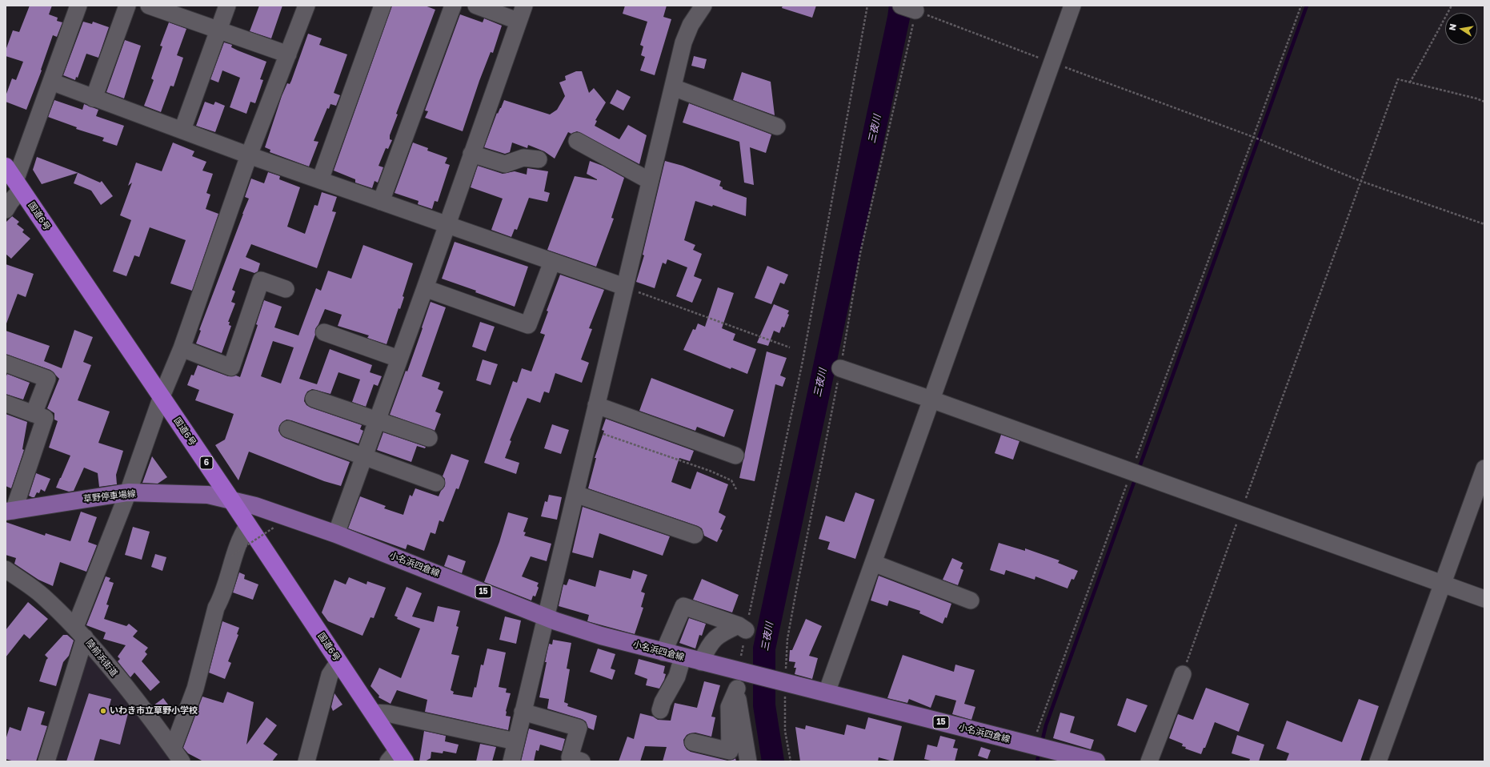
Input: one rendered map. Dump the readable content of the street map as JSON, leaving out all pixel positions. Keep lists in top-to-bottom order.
{
  "streets": {
    "highway": ["国道6号", "6"],
    "main road": ["草野停車場線", "小名浜四倉線", "15"],
    "street": ["陸前浜街道"]
  },
  "crossings": [
    ["国道6号", "草野停車場線"],
    ["国道6号", "小名浜四倉線"],
    ["草野停車場線", "小名浜四倉線"]
  ],
  "water": ["三夜川"],
  "places": ["いわき市立草野小学校"],
  "north": "left"
}
